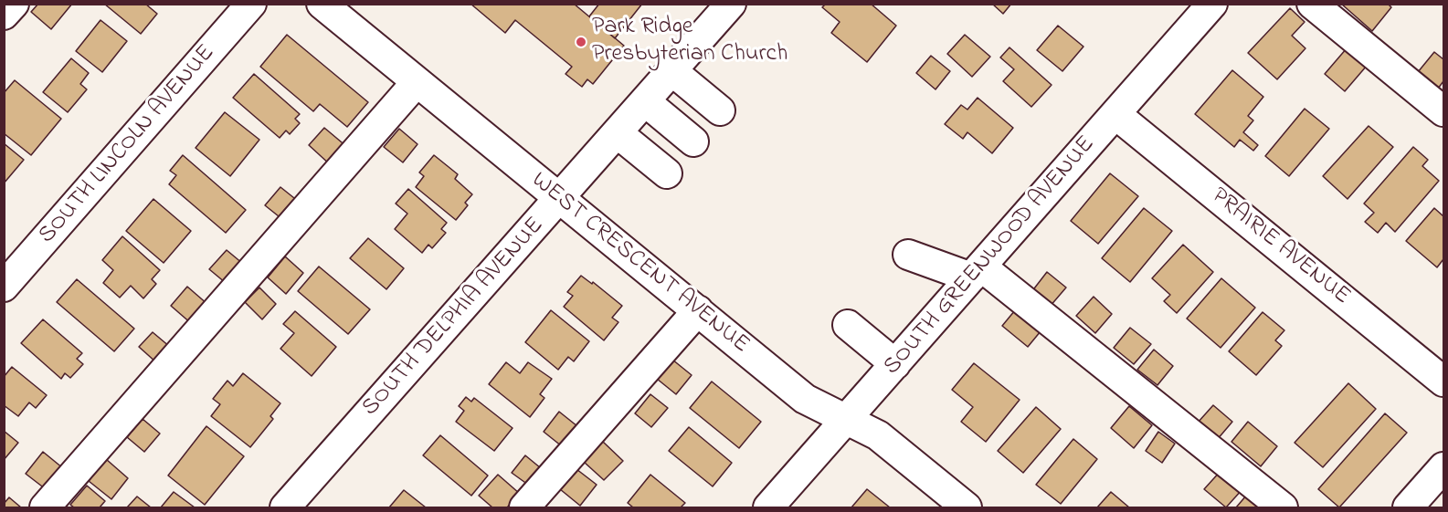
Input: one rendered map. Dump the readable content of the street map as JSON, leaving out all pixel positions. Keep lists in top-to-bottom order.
{
  "streets": {
    "street": [
      "SOUTH LINCOLN AVENUE",
      "PRAIRIE AVENUE",
      "SOUTH GREENWOOD AVENUE",
      "WEST CRESCENT AVENUE",
      "SOUTH DELPHIA AVENUE"
    ]
  },
  "crossings": [
    ["PRAIRIE AVENUE", "SOUTH GREENWOOD AVENUE"],
    ["SOUTH GREENWOOD AVENUE", "WEST CRESCENT AVENUE"],
    ["WEST CRESCENT AVENUE", "SOUTH DELPHIA AVENUE"]
  ],
  "places": ["Park Ridge Presbyterian Church"]
}
